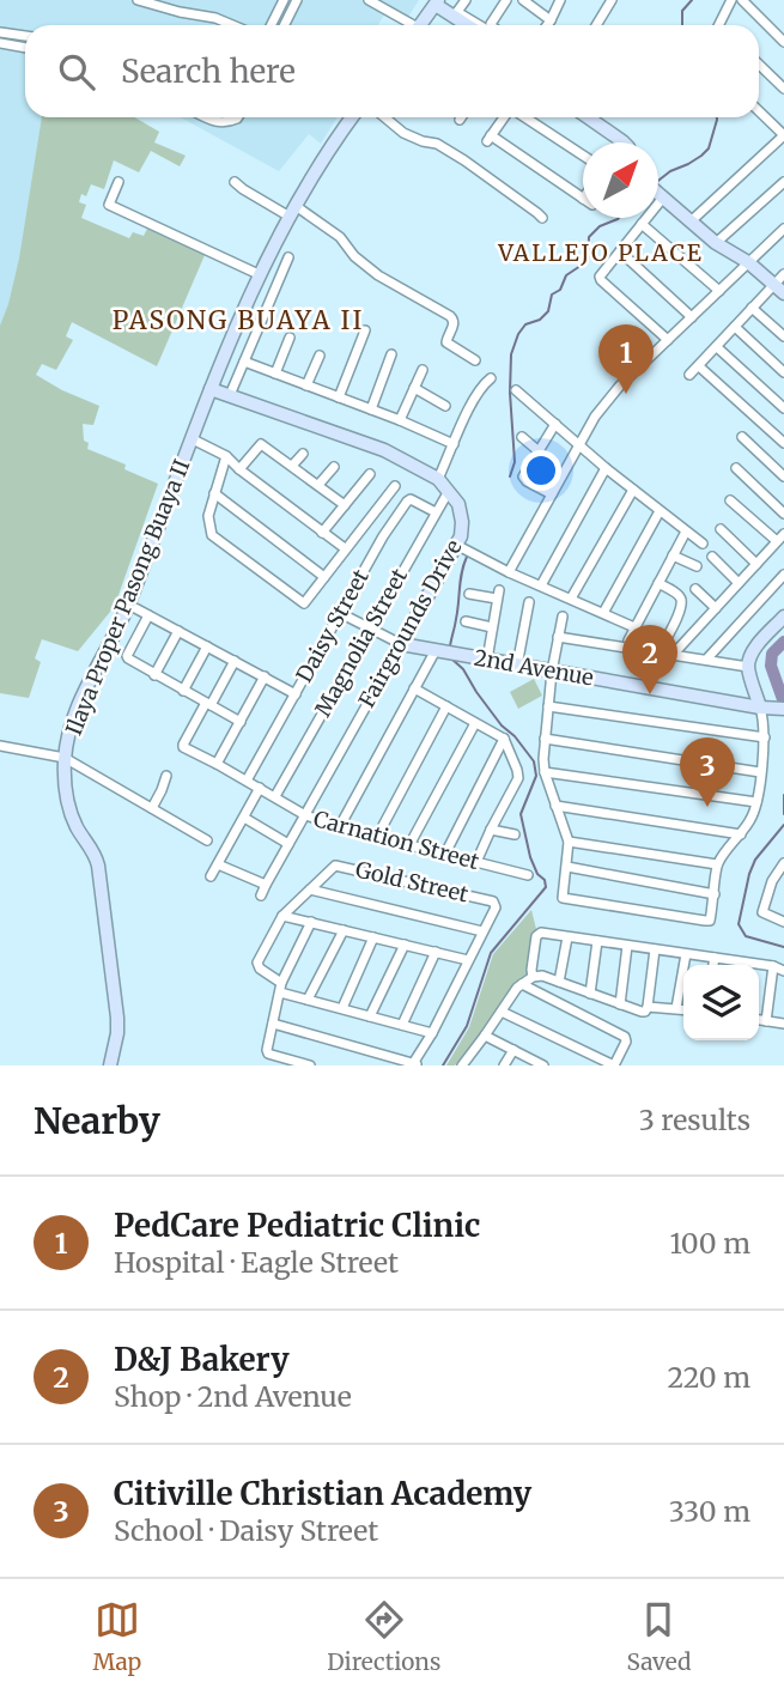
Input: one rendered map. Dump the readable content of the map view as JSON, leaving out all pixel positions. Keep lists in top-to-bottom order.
{
  "streets": {
    "street": [
      "Ilaya Proper Pasong Buaya II",
      "Fairgrounds Drive",
      "Daisy Street",
      "Magnolia Street",
      "2nd Avenue",
      "Carnation Street",
      "Gold Street"
    ]
  },
  "crossings": [
    ["Ilaya Proper Pasong Buaya II", "Fairgrounds Drive"],
    ["Fairgrounds Drive", "Magnolia Street"],
    ["Fairgrounds Drive", "2nd Avenue"],
    ["Fairgrounds Drive", "Carnation Street"],
    ["Daisy Street", "Magnolia Street"],
    ["Daisy Street", "2nd Avenue"],
    ["Daisy Street", "Carnation Street"],
    ["Magnolia Street", "2nd Avenue"],
    ["Magnolia Street", "Carnation Street"]
  ],
  "districts": ["VALLEJO PLACE", "PASONG BUAYA II"],
  "north": "top right",
  "page": {
    "search": "Search here",
    "pins": ["1", "2", "3"],
    "heading": ["Nearby", "3 results"],
    "list": [
      {
        "mark": "1",
        "name": "PedCare Pediatric Clinic",
        "note": "Hospital · Eagle Street",
        "value": "100 m"
      },
      {
        "mark": "2",
        "name": "D&J Bakery",
        "note": "Shop · 2nd Avenue",
        "value": "220 m"
      },
      {
        "mark": "3",
        "name": "Citiville Christian Academy",
        "note": "School · Daisy Street",
        "value": "330 m"
      }
    ],
    "nav": ["Map", "Directions", "Saved"]
  }
}
